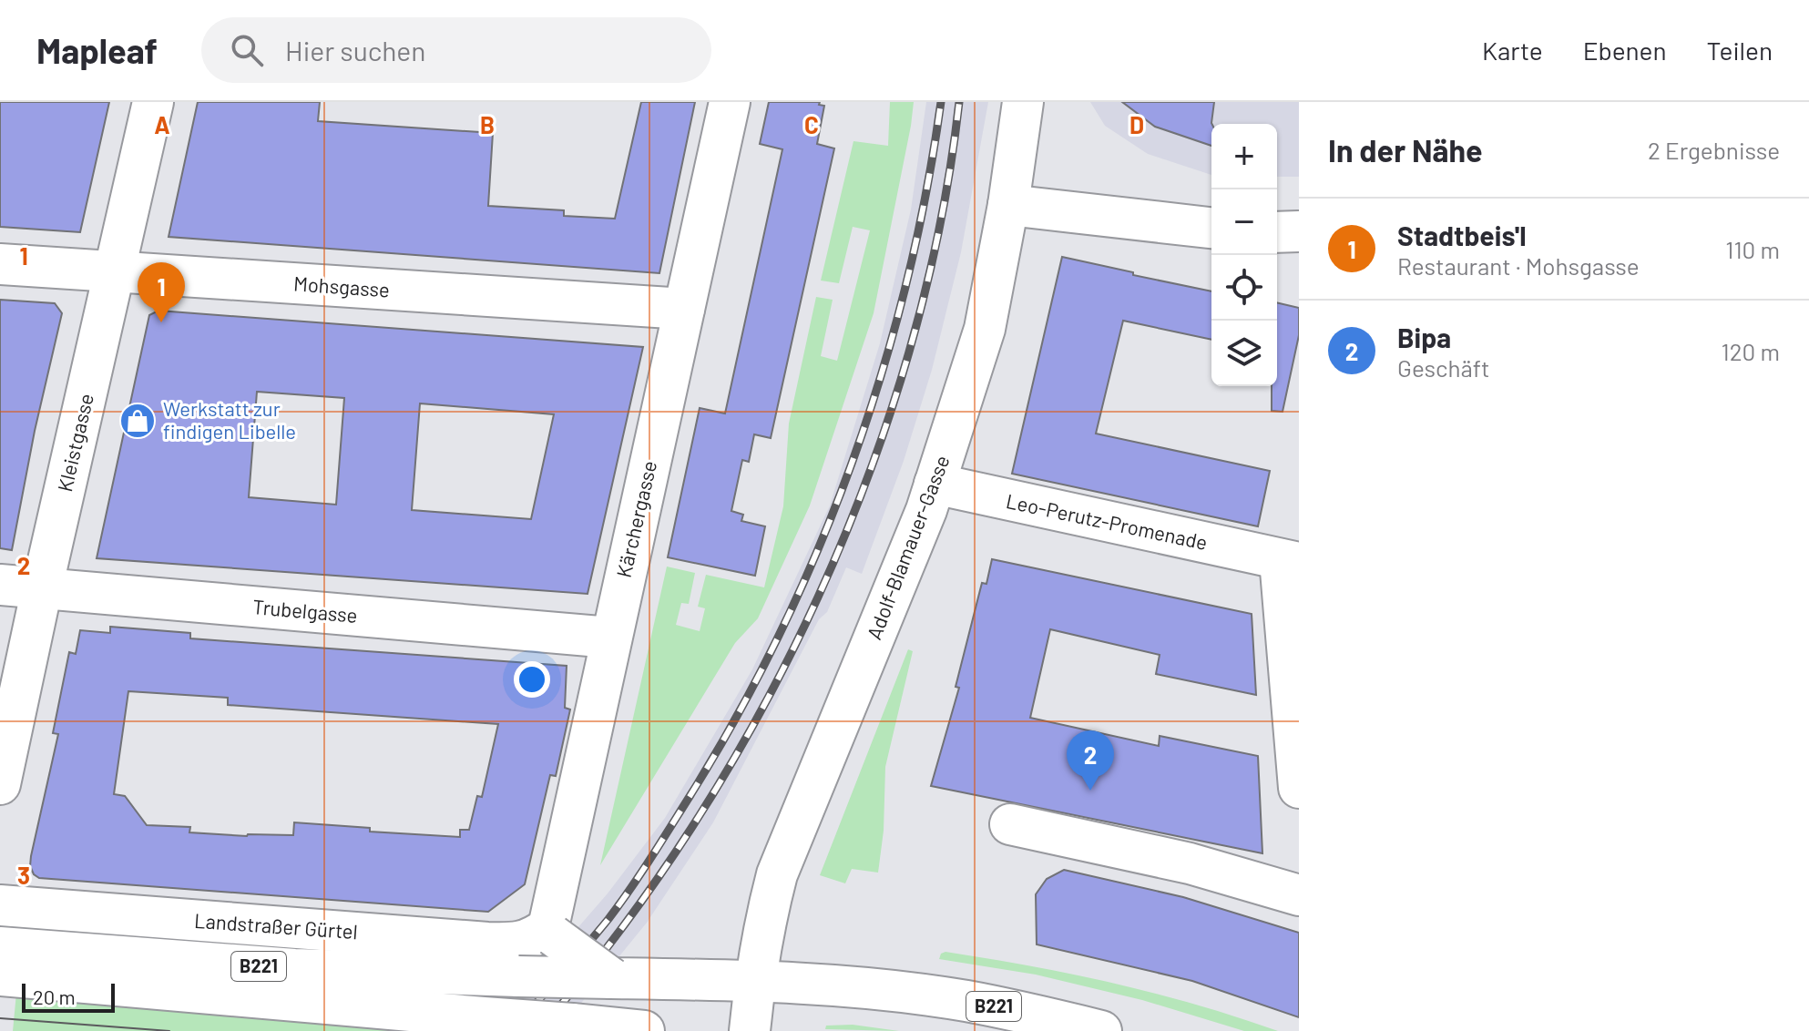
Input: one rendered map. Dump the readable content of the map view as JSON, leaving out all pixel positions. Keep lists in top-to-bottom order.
{
  "streets": {
    "street": [
      "Mohsgasse",
      "Kleistgasse",
      "Kärchergasse",
      "Leo-Perutz-Promenade",
      "Adolf-Blamauer-Gasse",
      "Trubelgasse",
      "Landstraßer Gürtel",
      "B221"
    ]
  },
  "crossings": [
    ["Mohsgasse", "Kleistgasse"],
    ["Mohsgasse", "Kärchergasse"],
    ["Kleistgasse", "Trubelgasse"],
    ["Kärchergasse", "Trubelgasse"],
    ["Kärchergasse", "Landstraßer Gürtel"],
    ["Leo-Perutz-Promenade", "Adolf-Blamauer-Gasse"],
    ["Adolf-Blamauer-Gasse", "B221"],
    ["Landstraßer Gürtel", "B221"]
  ],
  "places": {
    "shop": ["Werkstatt zur findigen Libelle"]
  },
  "scale_bar": "20 m",
  "page": {
    "header": "Mapleaf",
    "search": "Hier suchen",
    "nav": ["Karte", "Ebenen", "Teilen"],
    "heading": ["In der Nähe", "2 Ergebnisse"],
    "map_buttons": ["+", "−"],
    "list": [
      {
        "mark": "1",
        "name": "Stadtbeis'l",
        "note": "Restaurant · Mohsgasse",
        "value": "110 m"
      },
      {
        "mark": "2",
        "name": "Bipa",
        "note": "Geschäft",
        "value": "120 m"
      }
    ],
    "pins": ["1", "2"],
    "scale": "20 m"
  },
  "grid": {
    "columns": [
      "A",
      "B",
      "C",
      "D"
    ],
    "rows": ["1", "2", "3"]
  }
}
